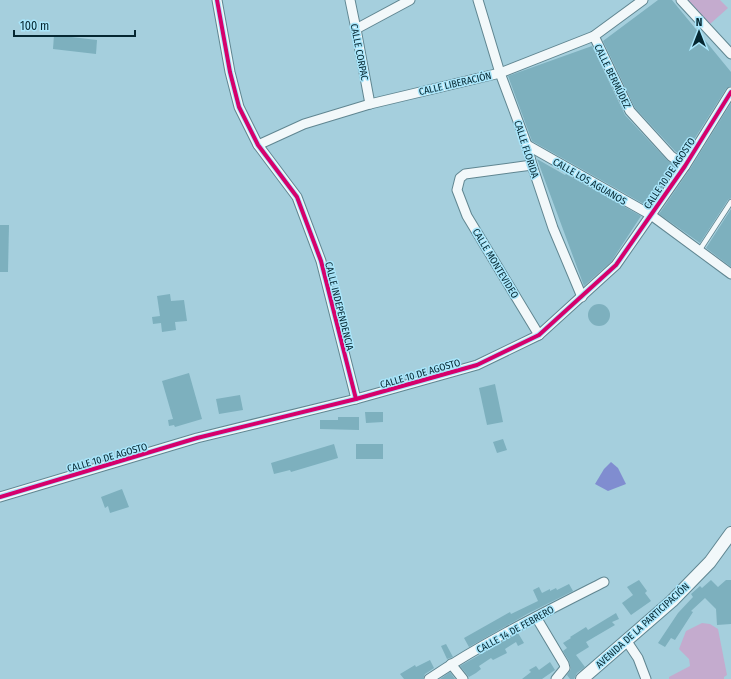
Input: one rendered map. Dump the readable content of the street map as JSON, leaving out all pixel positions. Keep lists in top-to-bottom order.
{
  "streets": {
    "main road": ["AVENIDA DE LA PARTICIPACIÓN"],
    "street": [
      "CALLE CORPAC",
      "CALLE BERMÚDEZ",
      "CALLE LIBERACIÓN",
      "CALLE FLORIDA",
      "CALLE 10 DE AGOSTO",
      "CALLE LOS AGUANOS",
      "CALLE MONTEVIDEO",
      "CALLE INDEPENDENCIA",
      "CALLE 14 DE FEBRERO"
    ]
  },
  "crossings": [
    ["CALLE CORPAC", "CALLE LIBERACIÓN"],
    ["CALLE BERMÚDEZ", "CALLE LIBERACIÓN"],
    ["CALLE BERMÚDEZ", "CALLE 10 DE AGOSTO"],
    ["CALLE LIBERACIÓN", "CALLE FLORIDA"],
    ["CALLE LIBERACIÓN", "CALLE INDEPENDENCIA"],
    ["CALLE FLORIDA", "CALLE 10 DE AGOSTO"],
    ["CALLE FLORIDA", "CALLE LOS AGUANOS"],
    ["CALLE FLORIDA", "CALLE MONTEVIDEO"],
    ["CALLE 10 DE AGOSTO", "CALLE LOS AGUANOS"],
    ["CALLE 10 DE AGOSTO", "CALLE MONTEVIDEO"],
    ["CALLE 10 DE AGOSTO", "CALLE INDEPENDENCIA"]
  ],
  "scale_bar": "100 m",
  "north": "top"
}
